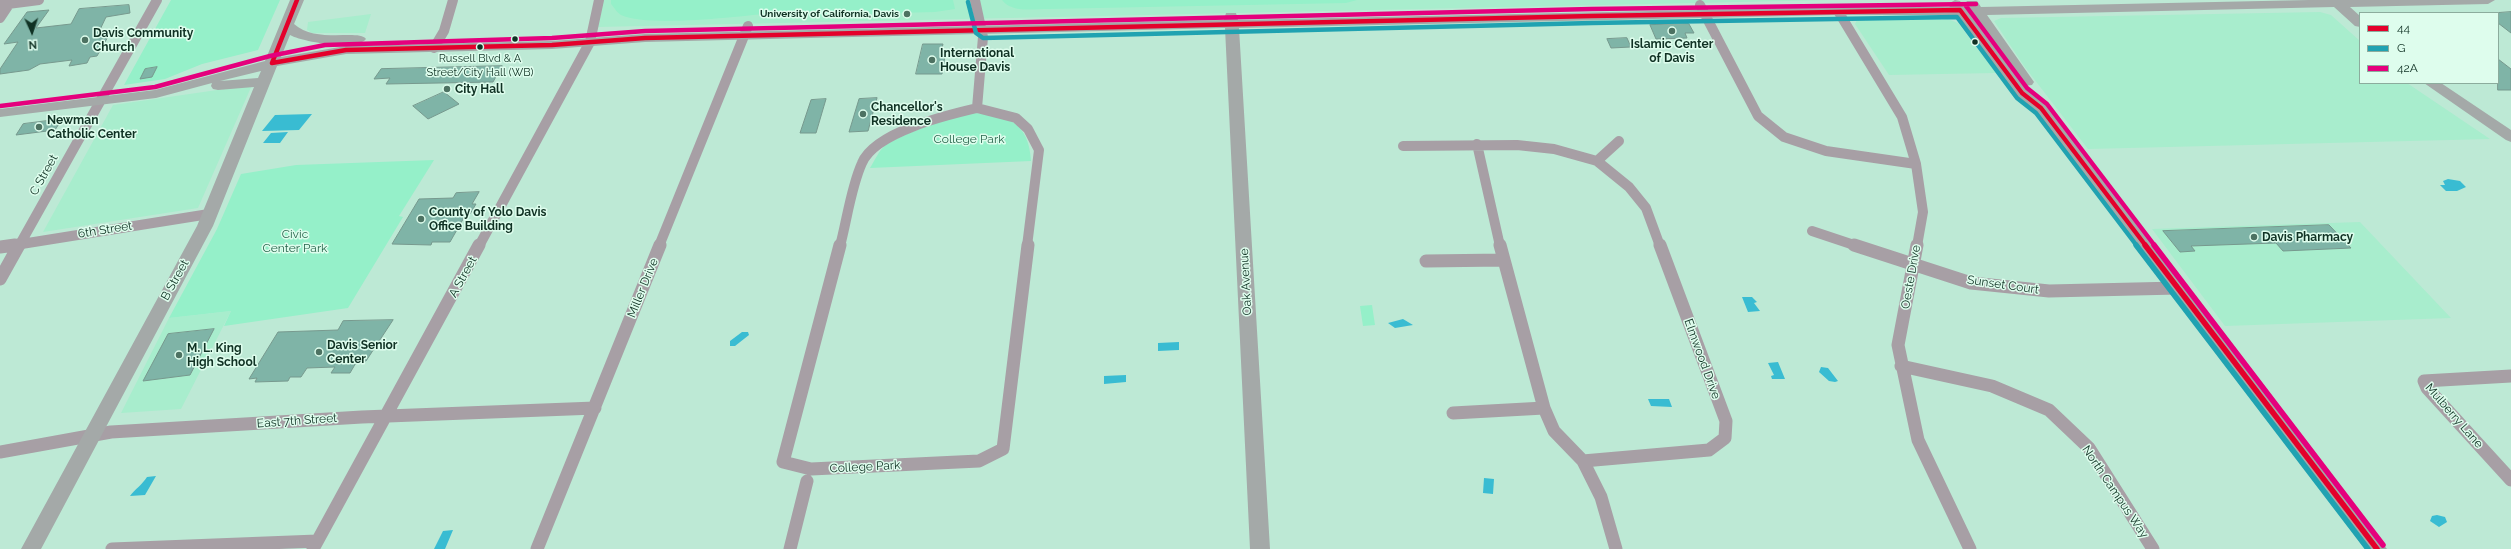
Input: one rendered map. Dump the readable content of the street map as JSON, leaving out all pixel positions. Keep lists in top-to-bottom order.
{
  "streets": {
    "main road": ["B Street", "Oak Avenue"],
    "street": [
      "C Street",
      "6th Street",
      "A Street",
      "Oeste Drive",
      "Sunset Court",
      "Miller Drive",
      "Elmwood Drive",
      "Mulberry Lane",
      "East 7th Street",
      "College Park",
      "North Campus Way"
    ]
  },
  "crossings": [
    ["C Street", "6th Street"],
    ["6th Street", "B Street"],
    ["A Street", "East 7th Street"],
    ["Oeste Drive", "Sunset Court"],
    ["Oeste Drive", "North Campus Way"],
    ["B Street", "East 7th Street"],
    ["Miller Drive", "East 7th Street"]
  ],
  "parks": ["College Park", "Civic Center Park"],
  "places": [
    "University of California, Davis",
    "Islamic Center of Davis",
    "Davis Community Church",
    "Russell Blvd & A Street/City Hall (WB)",
    "International House Davis",
    "City Hall",
    "Chancellor's Residence",
    "Newman Catholic Center",
    "County of Yolo Davis Office Building",
    "Davis Pharmacy",
    "Davis Senior Center",
    "M. L. King High School"
  ],
  "lines": ["transit line 44", "transit line G", "transit line 42A"],
  "legend": ["44", "G", "42A"],
  "north": "bottom"
}
